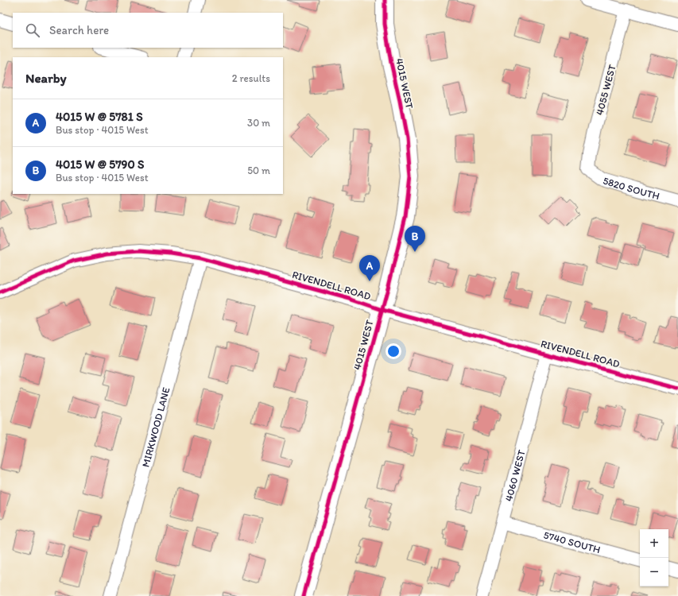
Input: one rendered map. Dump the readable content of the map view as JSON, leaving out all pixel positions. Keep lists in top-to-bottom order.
{
  "streets": {
    "street": [
      "4015 WEST",
      "4055 WEST",
      "5820 SOUTH",
      "RIVENDELL ROAD",
      "MIRKWOOD LANE",
      "4060 WEST",
      "5740 SOUTH"
    ]
  },
  "crossings": [
    ["4015 WEST", "RIVENDELL ROAD"],
    ["4055 WEST", "5820 SOUTH"],
    ["RIVENDELL ROAD", "MIRKWOOD LANE"],
    ["RIVENDELL ROAD", "4060 WEST"],
    ["4060 WEST", "5740 SOUTH"]
  ],
  "page": {
    "search": "Search here",
    "heading": ["Nearby", "2 results"],
    "list": [
      {
        "mark": "A",
        "name": "4015 W @ 5781 S",
        "note": "Bus stop · 4015 West",
        "value": "30 m"
      },
      {
        "mark": "B",
        "name": "4015 W @ 5790 S",
        "note": "Bus stop · 4015 West",
        "value": "50 m"
      }
    ],
    "pins": ["B", "A"],
    "map_buttons": ["+", "−"]
  }
}
